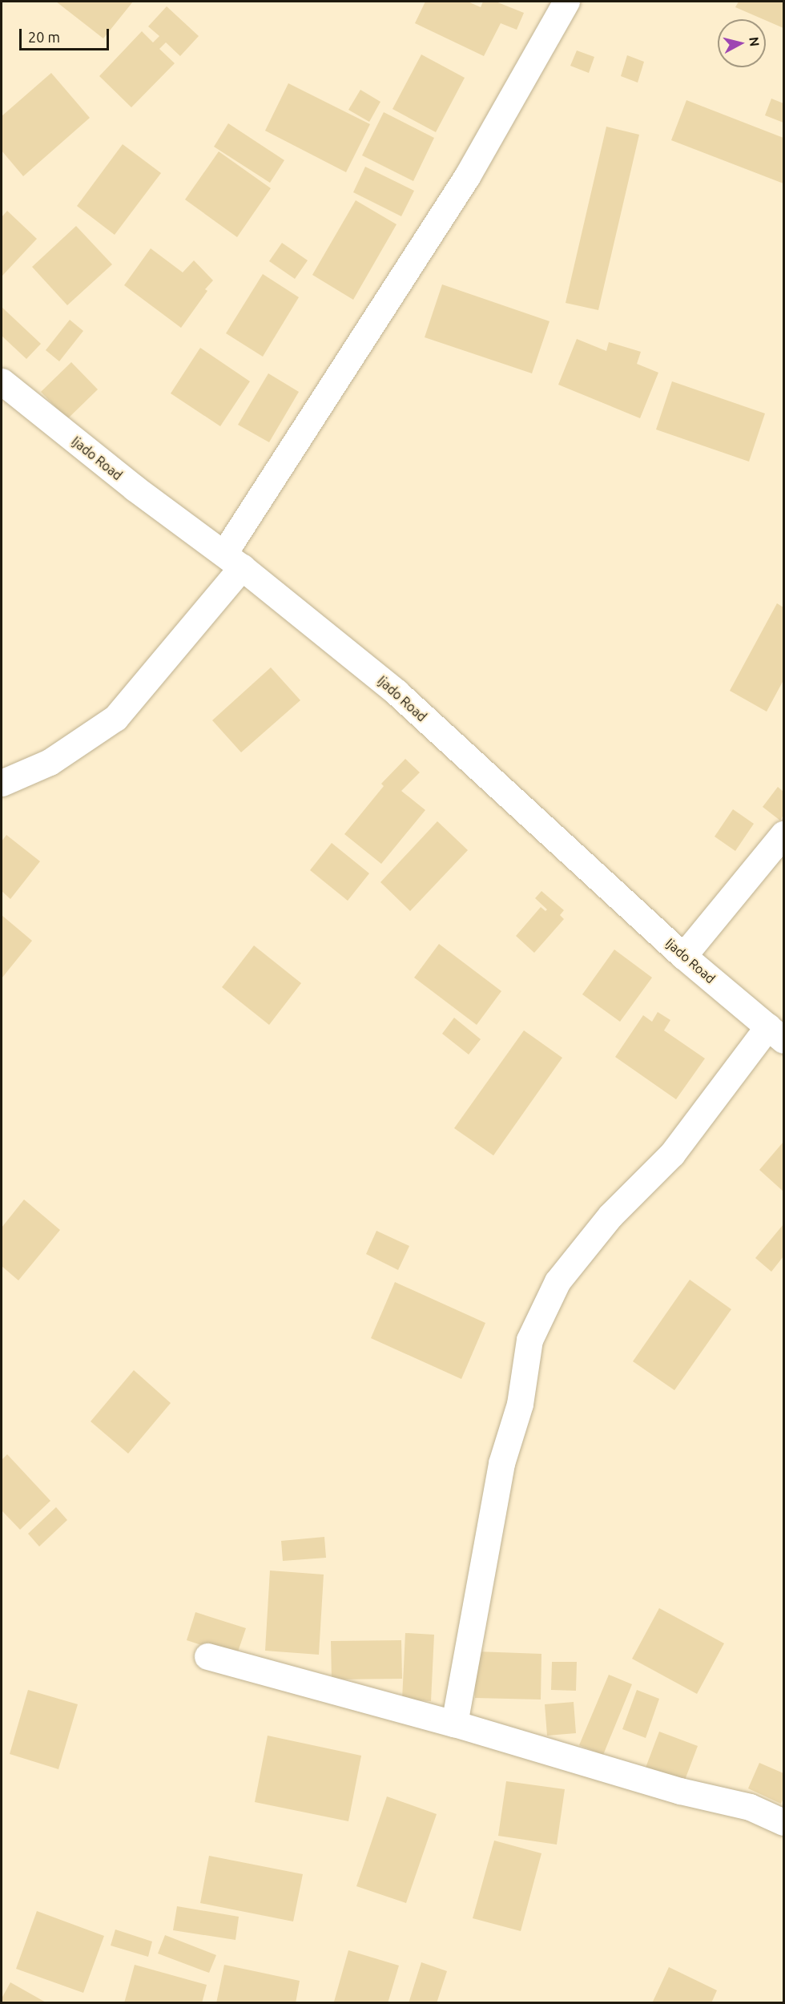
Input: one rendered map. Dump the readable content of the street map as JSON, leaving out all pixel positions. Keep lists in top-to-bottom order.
{
  "streets": {
    "street": ["Ijado Road"]
  },
  "scale_bar": "20 m",
  "north": "right"
}
